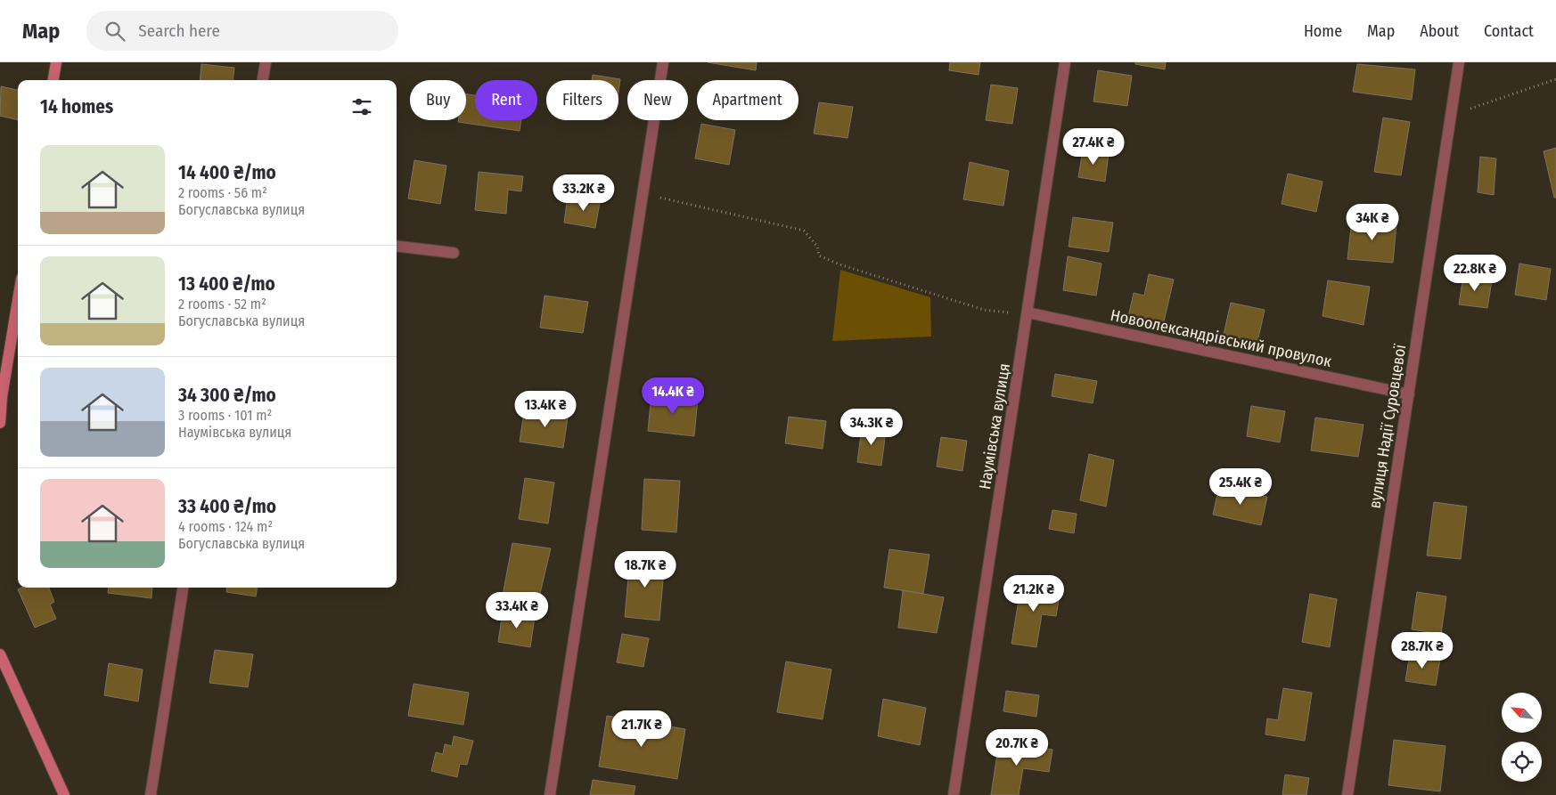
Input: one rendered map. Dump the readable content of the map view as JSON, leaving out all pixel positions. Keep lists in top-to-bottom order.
{
  "streets": {
    "street": ["Новоолександрівський провулок", "Наумівська вулиця", "вулиця Надії Суровцевої"]
  },
  "crossings": [
    ["Новоолександрівський провулок", "Наумівська вулиця"],
    ["Новоолександрівський провулок", "вулиця Надії Суровцевої"]
  ],
  "north": "top left",
  "page": {
    "header": "Map",
    "search": "Search here",
    "nav": [
      "Home",
      "Map",
      "About",
      "Contact"
    ],
    "chip": [
      "Buy",
      "Rent",
      "Filters",
      "New",
      "Apartment"
    ],
    "heading": "14 homes",
    "price": [
      "27.4K ₴",
      "33.2K ₴",
      "34K ₴",
      "22.8K ₴",
      "14.4K ₴",
      "13.4K ₴",
      "34.3K ₴",
      "25.4K ₴",
      "18.7K ₴",
      "21.2K ₴",
      "33.4K ₴",
      "28.7K ₴",
      "21.7K ₴",
      "20.7K ₴"
    ],
    "list": [
      {
        "name": "14 400 ₴/mo",
        "note": "2 rooms · 56 m² · Богуславська вулиця"
      },
      {
        "name": "13 400 ₴/mo",
        "note": "2 rooms · 52 m² · Богуславська вулиця"
      },
      {
        "name": "34 300 ₴/mo",
        "note": "3 rooms · 101 m² · Наумівська вулиця"
      },
      {
        "name": "33 400 ₴/mo",
        "note": "4 rooms · 124 m² · Богуславська вулиця"
      }
    ]
  }
}
